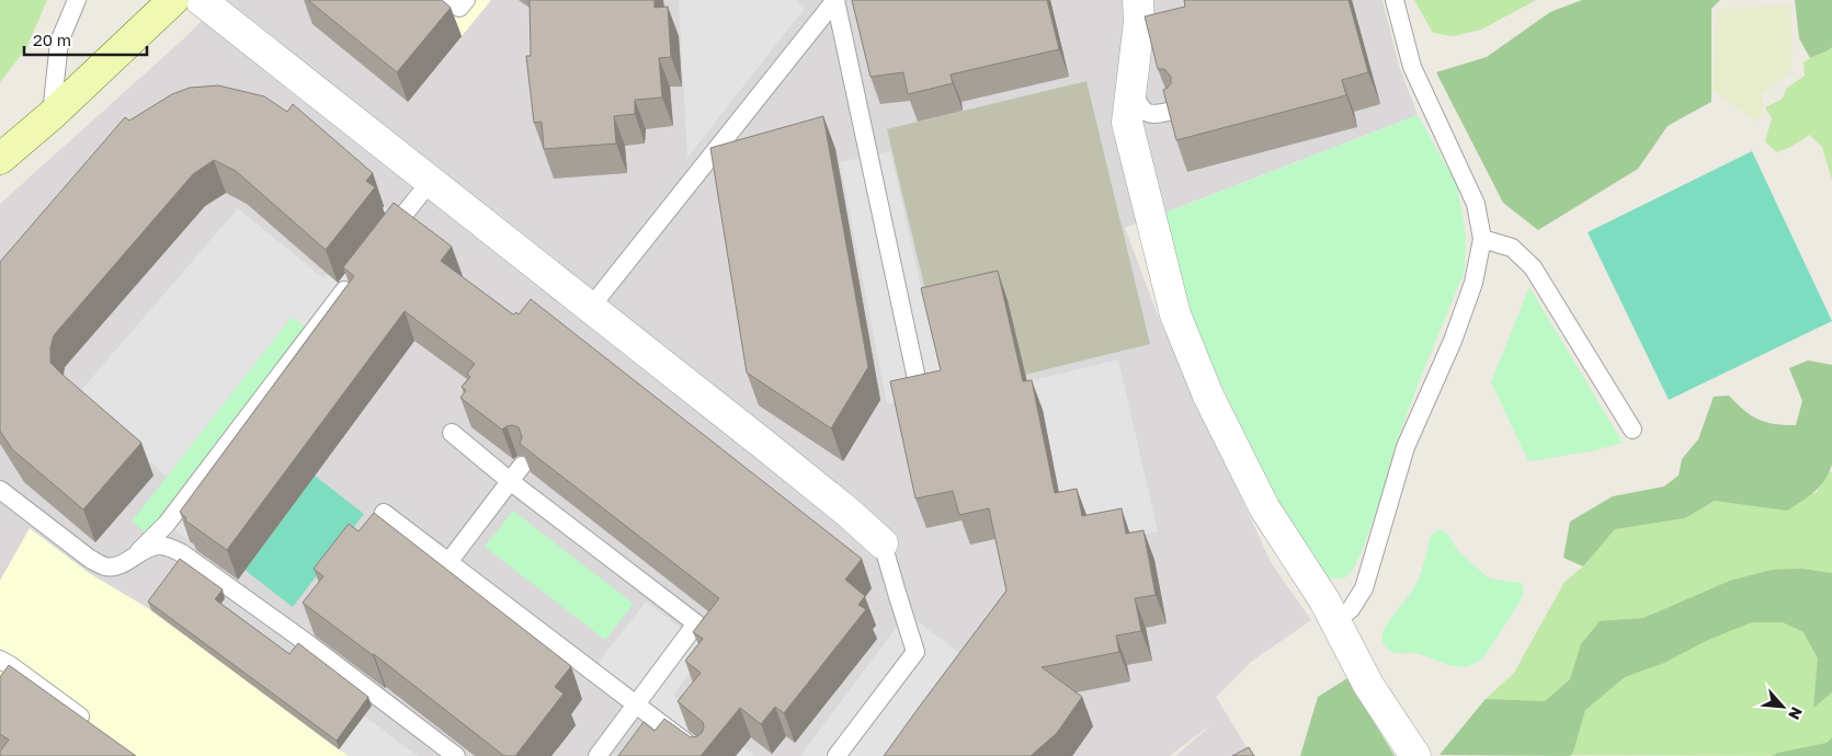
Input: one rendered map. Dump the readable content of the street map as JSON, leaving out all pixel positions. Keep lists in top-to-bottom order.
{
  "scale_bar": "20 m",
  "north": "bottom right"
}
